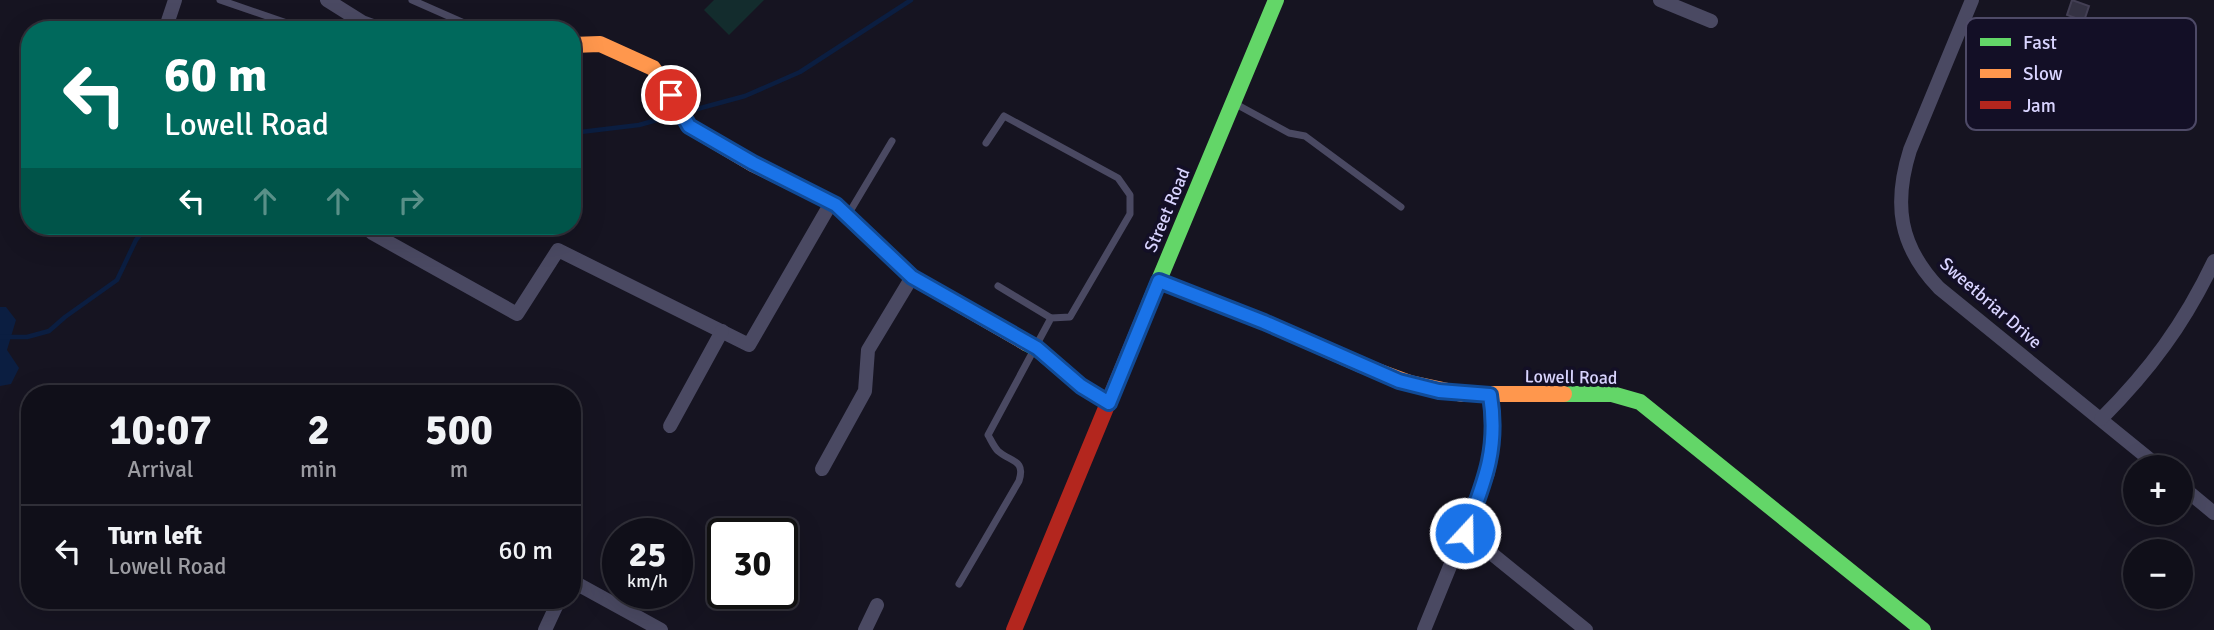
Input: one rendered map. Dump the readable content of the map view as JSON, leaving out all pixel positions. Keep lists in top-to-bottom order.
{
  "streets": {
    "street": ["Street Road", "Sweetbriar Drive", "Lowell Road"]
  },
  "crossings": [
    ["Street Road", "Lowell Road"]
  ],
  "legend": ["Fast", "Slow", "Jam"],
  "page": {
    "turn": ["60 m", "Lowell Road"],
    "eta": [
      "10:07",
      "Arrival",
      "2",
      "min",
      "500",
      "m"
    ],
    "map_buttons": ["+", "−"],
    "list": [
      {
        "name": "Turn left",
        "note": "Lowell Road",
        "value": "60 m"
      }
    ],
    "speed": "25 km/h",
    "limit": "30"
  }
}
